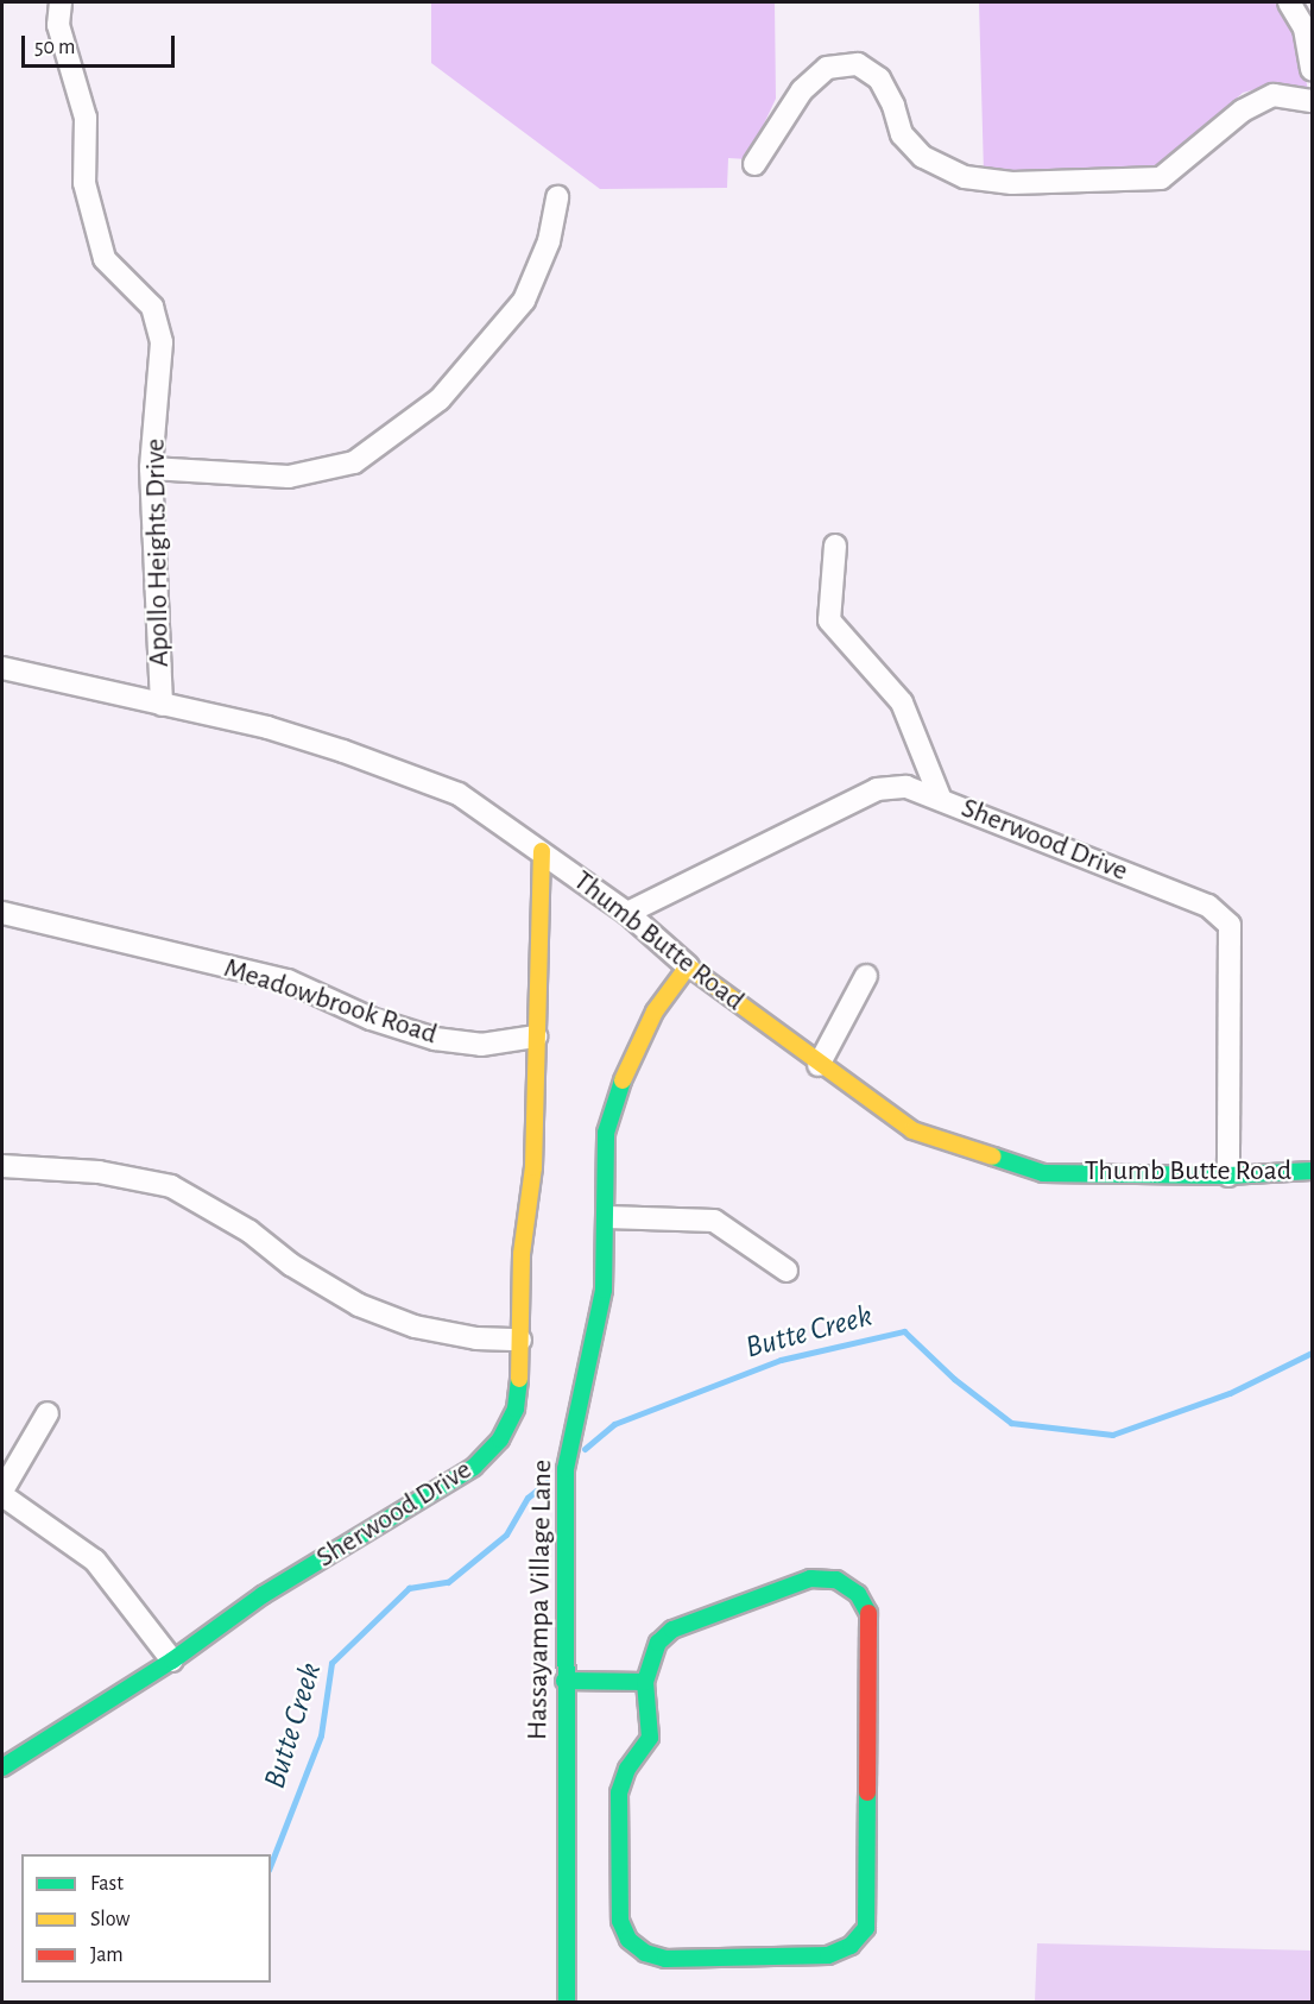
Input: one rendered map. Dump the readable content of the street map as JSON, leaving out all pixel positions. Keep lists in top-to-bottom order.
{
  "streets": {
    "street": [
      "Apollo Heights Drive",
      "Sherwood Drive",
      "Thumb Butte Road",
      "Meadowbrook Road",
      "Hassayampa Village Lane"
    ]
  },
  "crossings": [
    ["Apollo Heights Drive", "Thumb Butte Road"],
    ["Sherwood Drive", "Thumb Butte Road"],
    ["Sherwood Drive", "Meadowbrook Road"],
    ["Thumb Butte Road", "Hassayampa Village Lane"]
  ],
  "water": ["Butte Creek"],
  "legend": ["Fast", "Slow", "Jam"],
  "scale_bar": "50 m"
}
